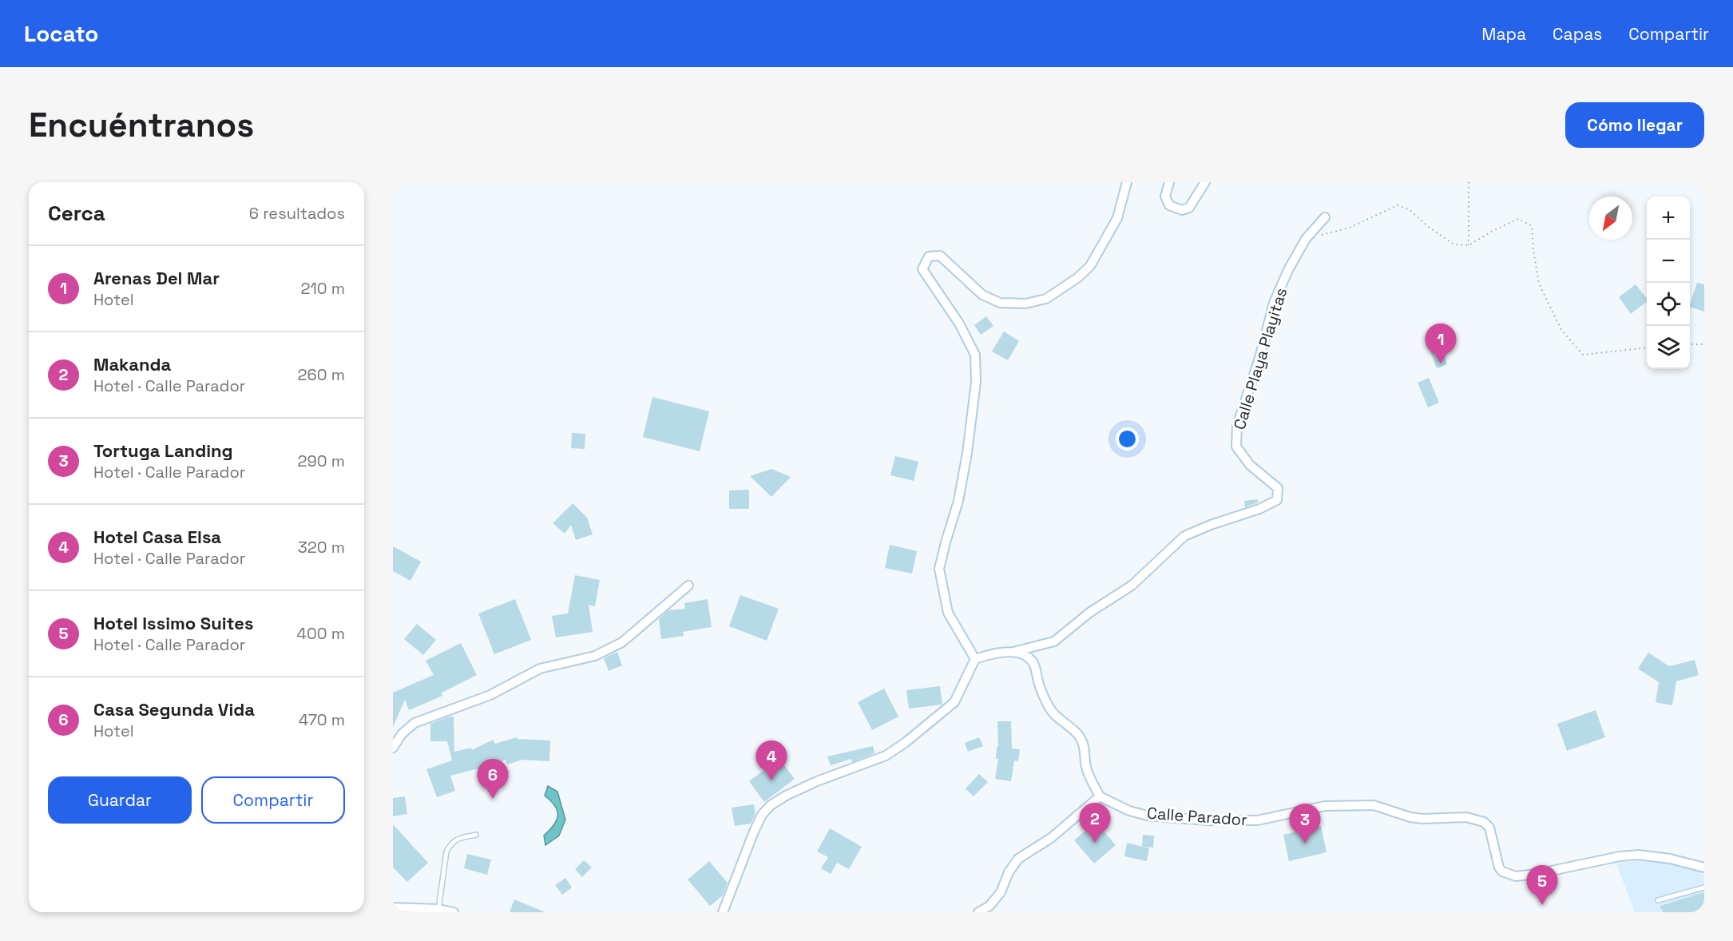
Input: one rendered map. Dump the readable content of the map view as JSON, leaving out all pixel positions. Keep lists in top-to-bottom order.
{
  "streets": {
    "street": ["Calle Playa Playitas", "Calle Parador"]
  },
  "north": "bottom left",
  "page": {
    "header": "Locato",
    "nav": ["Mapa", "Capas", "Compartir"],
    "buttons": [
      "Cómo llegar",
      ["Guardar", "Compartir"]
    ],
    "title": "Encuéntranos",
    "heading": ["Cerca", "6 resultados"],
    "map_buttons": ["+", "−"],
    "list": [
      {
        "mark": "1",
        "name": "Arenas Del Mar",
        "note": "Hotel",
        "value": "210 m"
      },
      {
        "mark": "2",
        "name": "Makanda",
        "note": "Hotel · Calle Parador",
        "value": "260 m"
      },
      {
        "mark": "3",
        "name": "Tortuga Landing",
        "note": "Hotel · Calle Parador",
        "value": "290 m"
      },
      {
        "mark": "4",
        "name": "Hotel Casa Elsa",
        "note": "Hotel · Calle Parador",
        "value": "320 m"
      },
      {
        "mark": "5",
        "name": "Hotel Issimo Suites",
        "note": "Hotel · Calle Parador",
        "value": "400 m"
      },
      {
        "mark": "6",
        "name": "Casa Segunda Vida",
        "note": "Hotel",
        "value": "470 m"
      }
    ],
    "pins": [
      "1",
      "4",
      "6",
      "2",
      "3",
      "5"
    ]
  }
}
